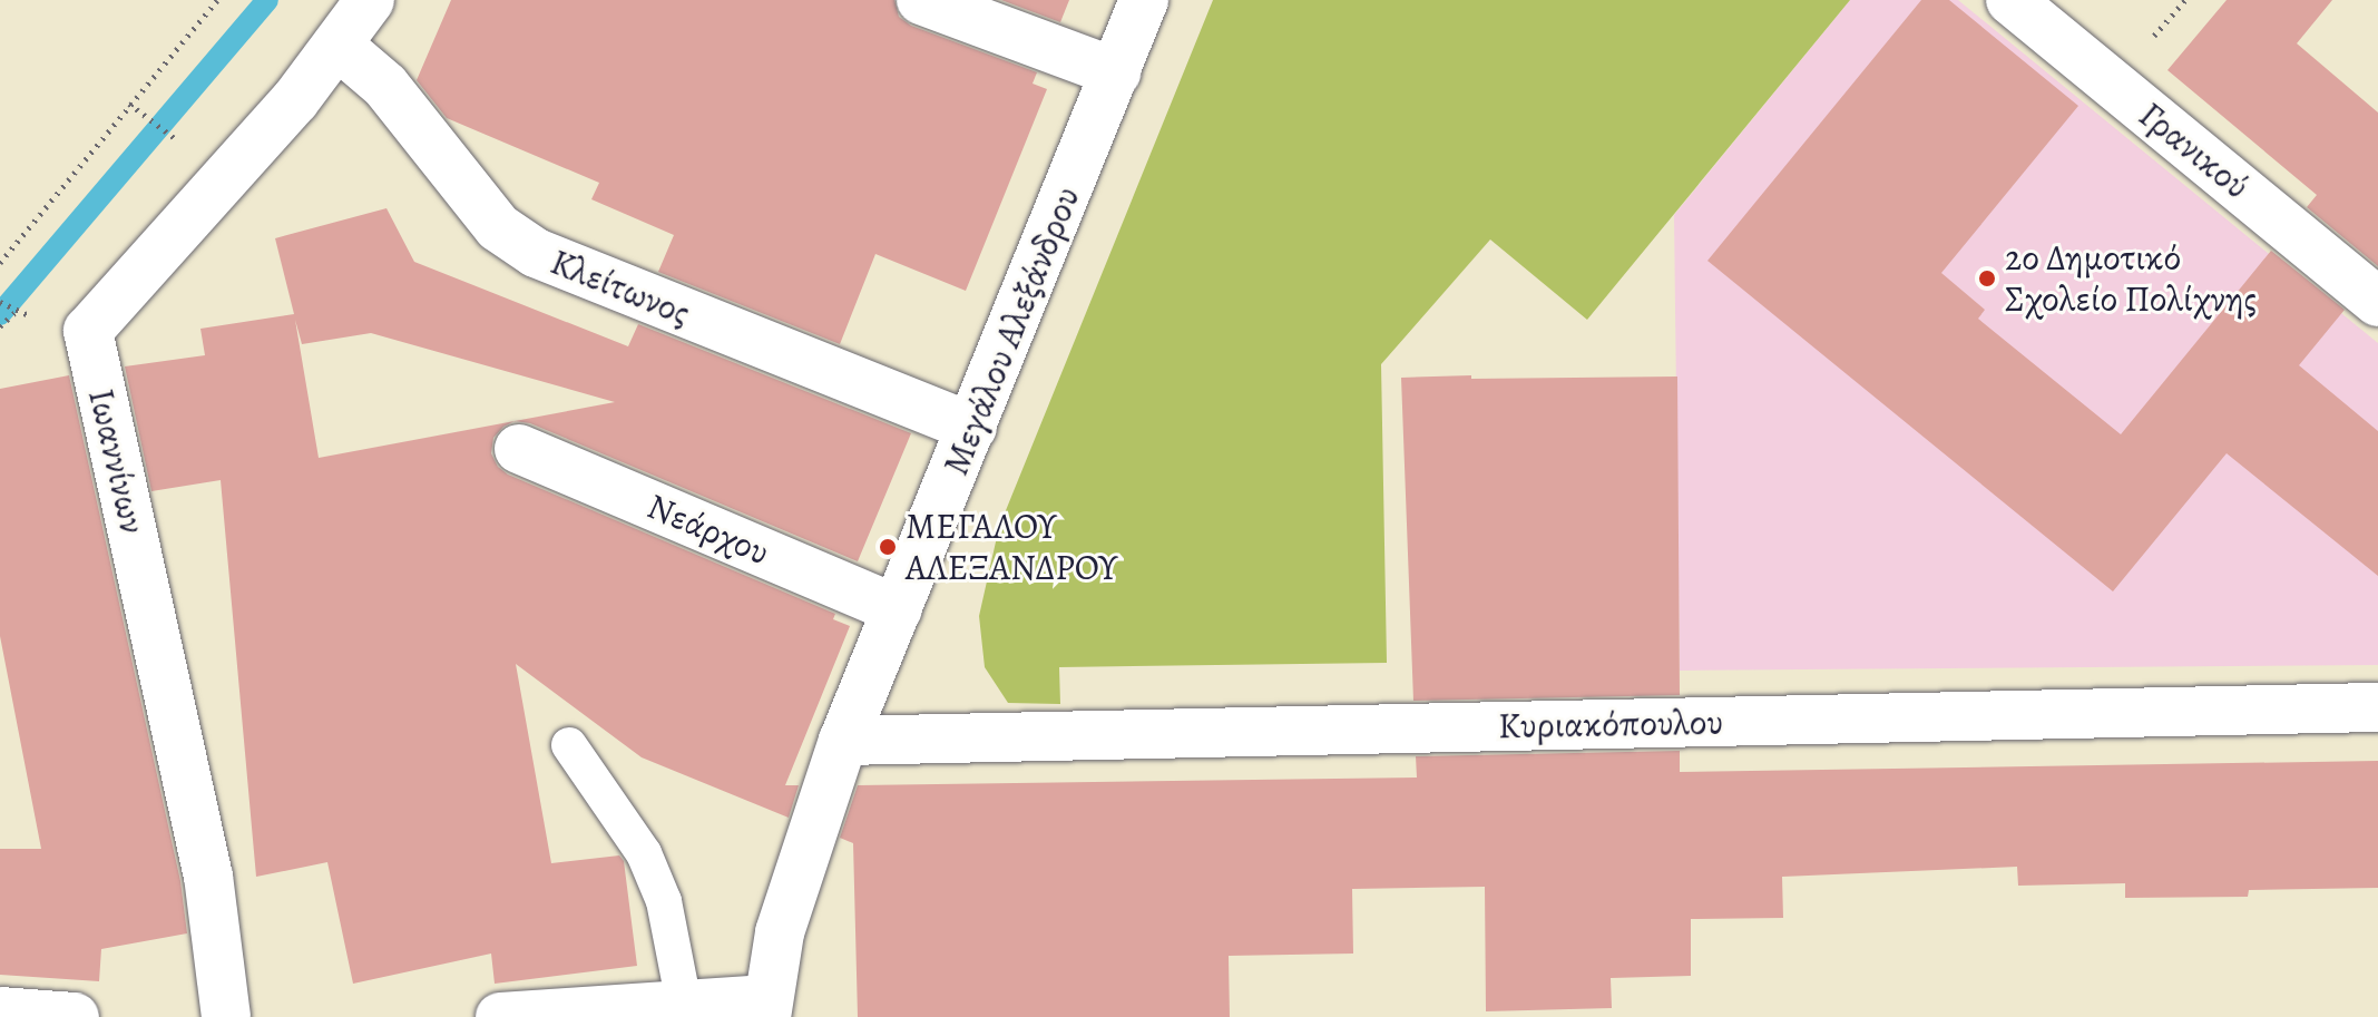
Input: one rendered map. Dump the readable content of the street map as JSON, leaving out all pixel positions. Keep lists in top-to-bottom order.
{
  "streets": {
    "street": [
      "Γρανικού",
      "Κλείτωνος",
      "Μεγάλου Αλεξάνδρου",
      "Ιωαννίνων",
      "Νεάρχου",
      "Κυριακόπουλου"
    ]
  },
  "crossings": [
    ["Κλείτωνος", "Μεγάλου Αλεξάνδρου"],
    ["Κλείτωνος", "Ιωαννίνων"],
    ["Μεγάλου Αλεξάνδρου", "Νεάρχου"],
    ["Μεγάλου Αλεξάνδρου", "Κυριακόπουλου"]
  ],
  "places": ["2ο Δημοτικό Σχολείο Πολίχνης", "ΜΕΓΑΛΟΥ ΑΛΕΞΑΝΔΡΟΥ"]
}
